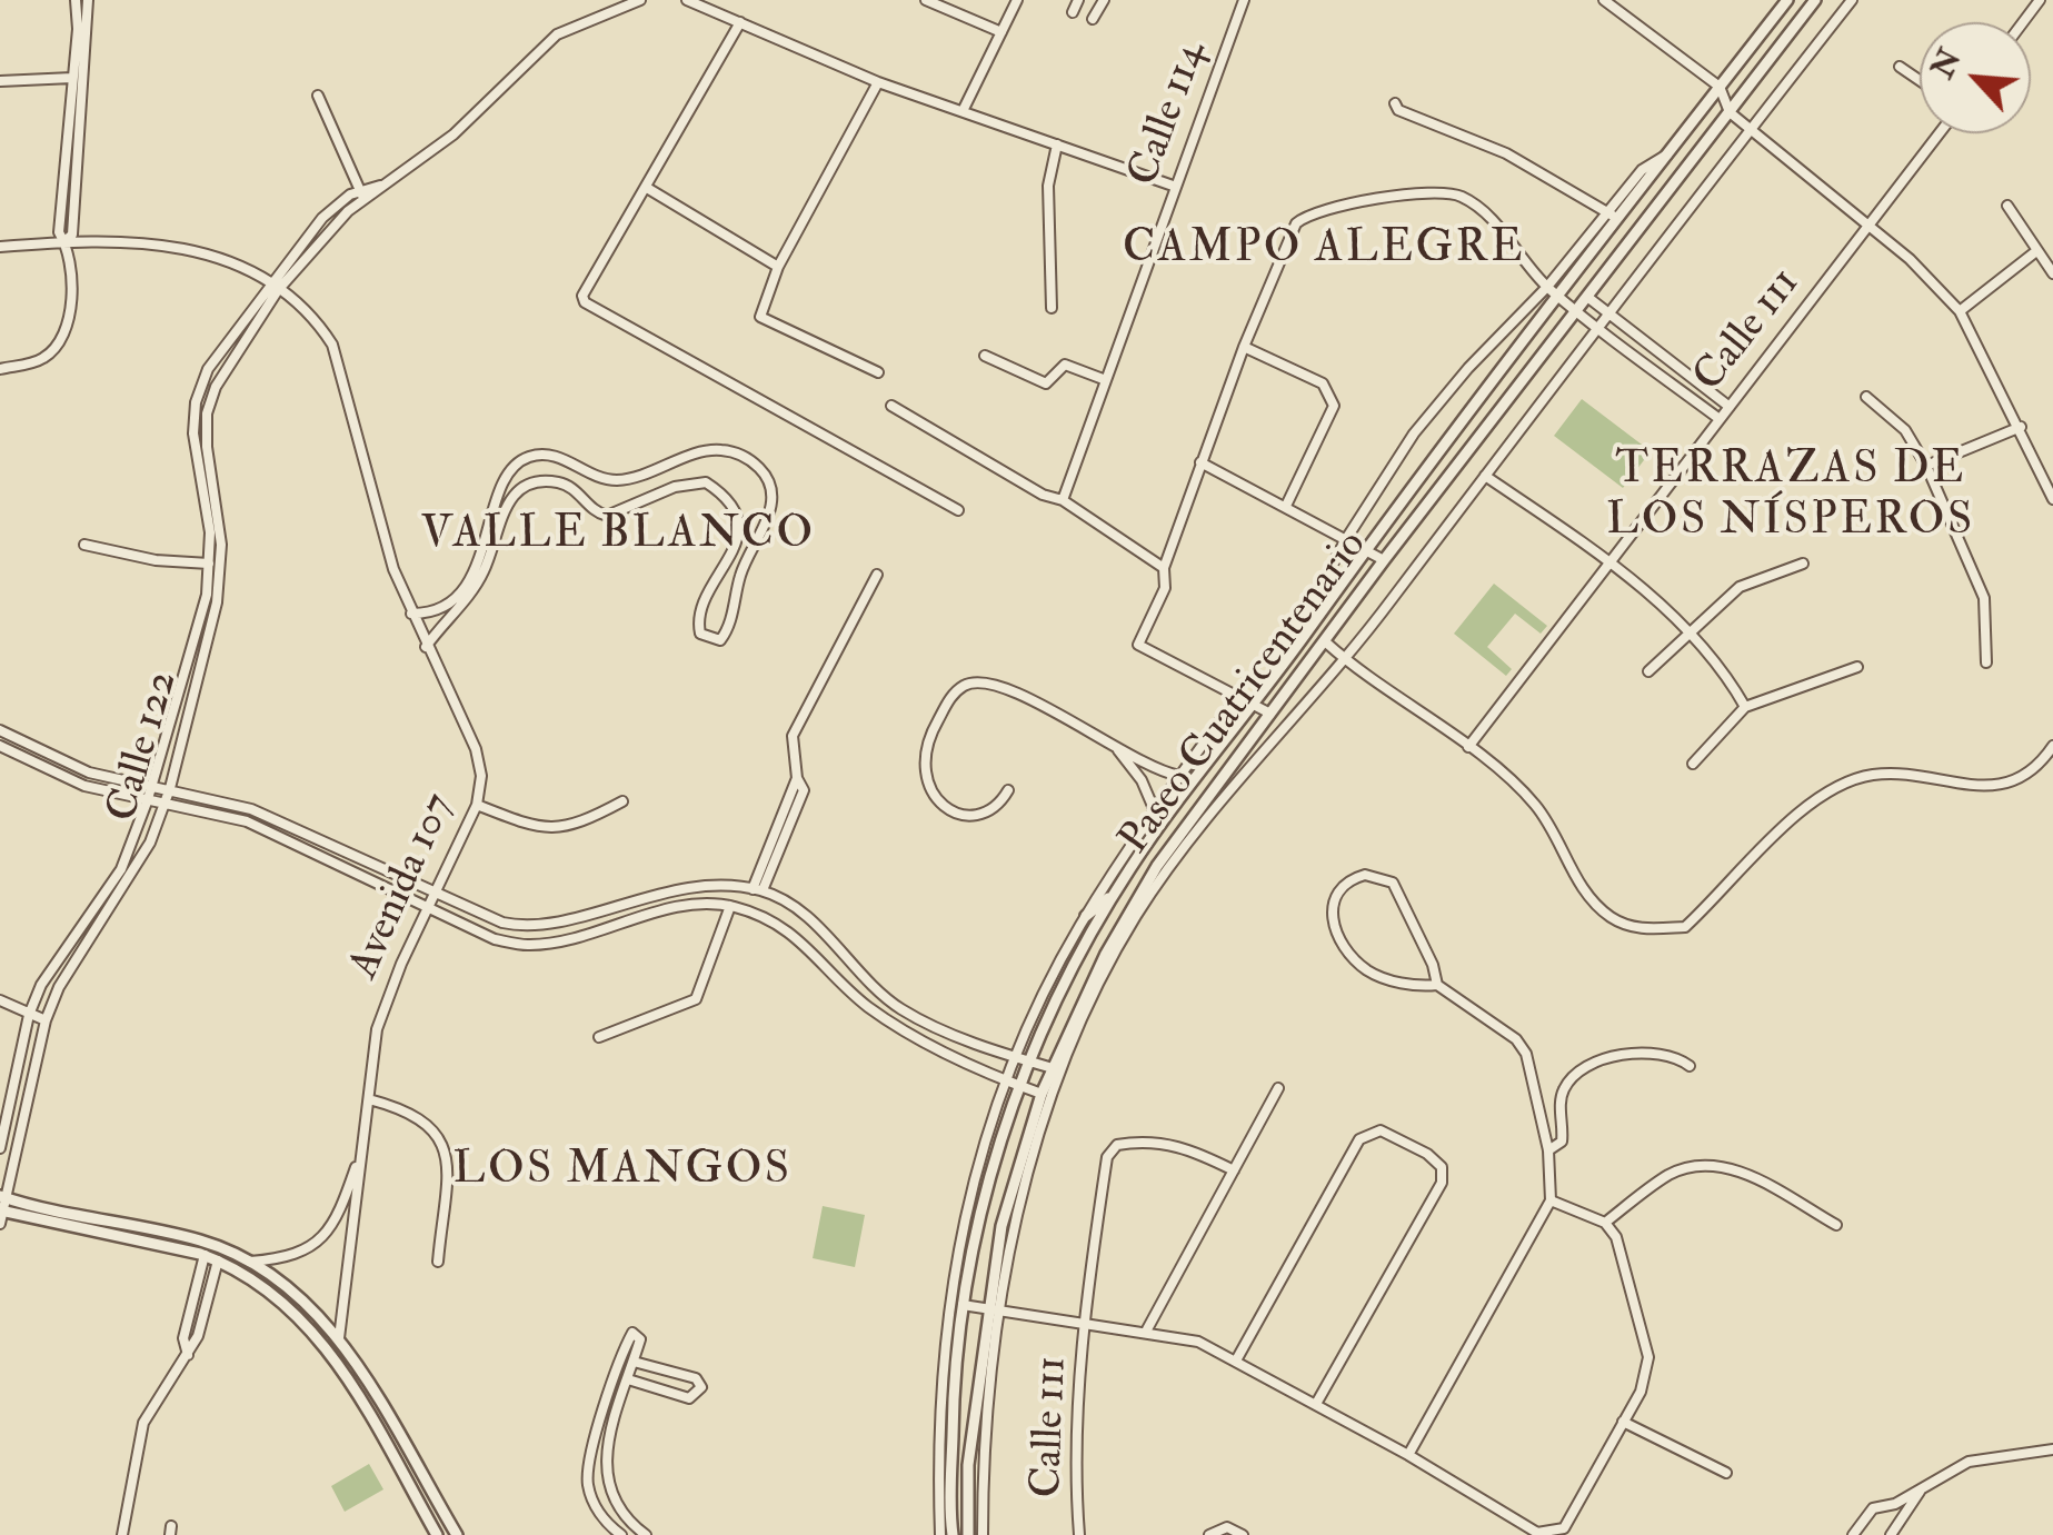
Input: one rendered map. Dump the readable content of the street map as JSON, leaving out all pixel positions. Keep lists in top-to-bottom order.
{
  "streets": {
    "street": [
      "Calle 114",
      "Calle 111",
      "Paseo Cuatricentenario",
      "Calle 122",
      "Avenida 107"
    ]
  },
  "crossings": [
    ["Calle 122", "Avenida 107"]
  ],
  "districts": [
    "CAMPO ALEGRE",
    "TERRAZAS DE LOS NÍSPEROS",
    "VALLE BLANCO",
    "LOS MANGOS"
  ],
  "north": "top left"
}
